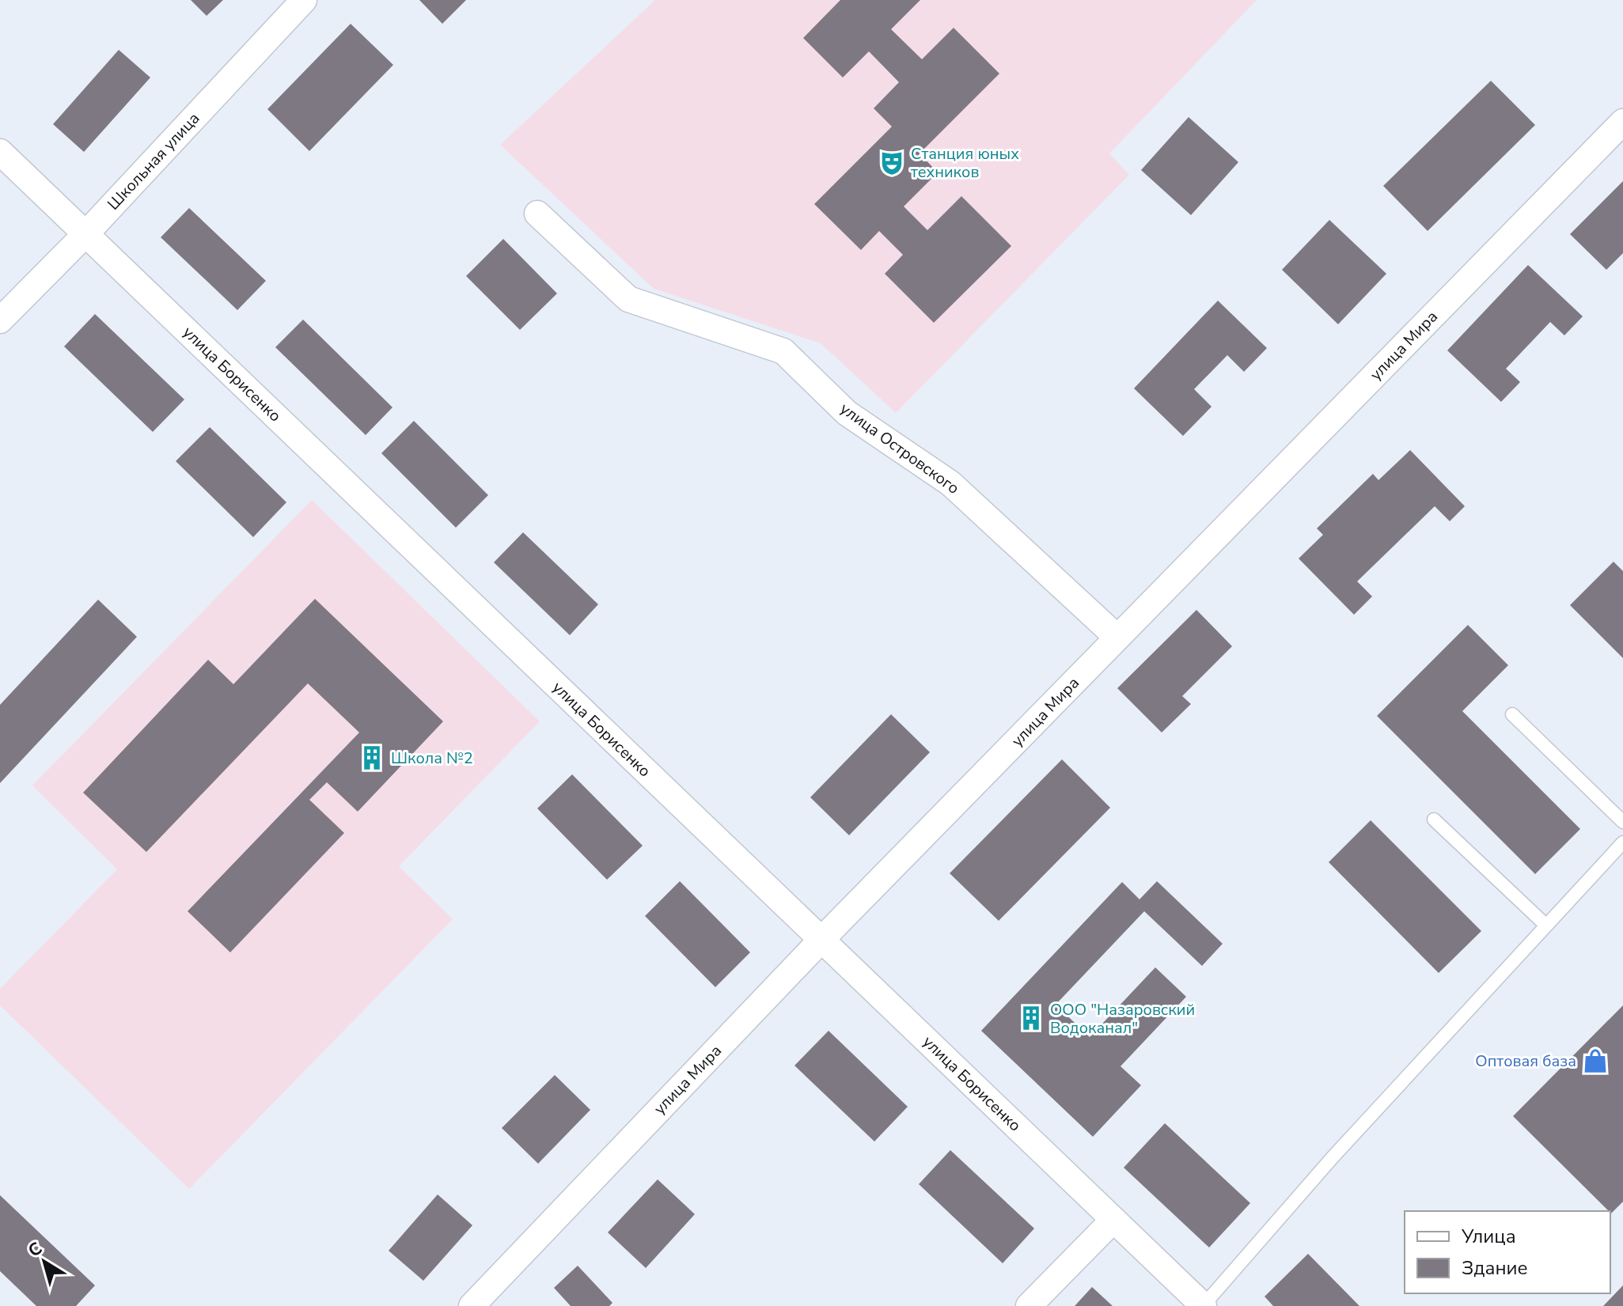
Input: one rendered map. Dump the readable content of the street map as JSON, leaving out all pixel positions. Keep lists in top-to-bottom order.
{
  "streets": {
    "street": [
      "Школьная улица",
      "улица Мира",
      "улица Борисенко",
      "улица Островского"
    ]
  },
  "crossings": [
    ["Школьная улица", "улица Борисенко"],
    ["улица Мира", "улица Борисенко"],
    ["улица Мира", "улица Островского"]
  ],
  "places": {
    "theatre": ["Станция юных техников"],
    "building": ["Школа №2", "ООО \"Назаровский Водоканал\""],
    "shop": ["Оптовая база"]
  },
  "legend": ["Улица", "Здание"],
  "north": "top left"
}
